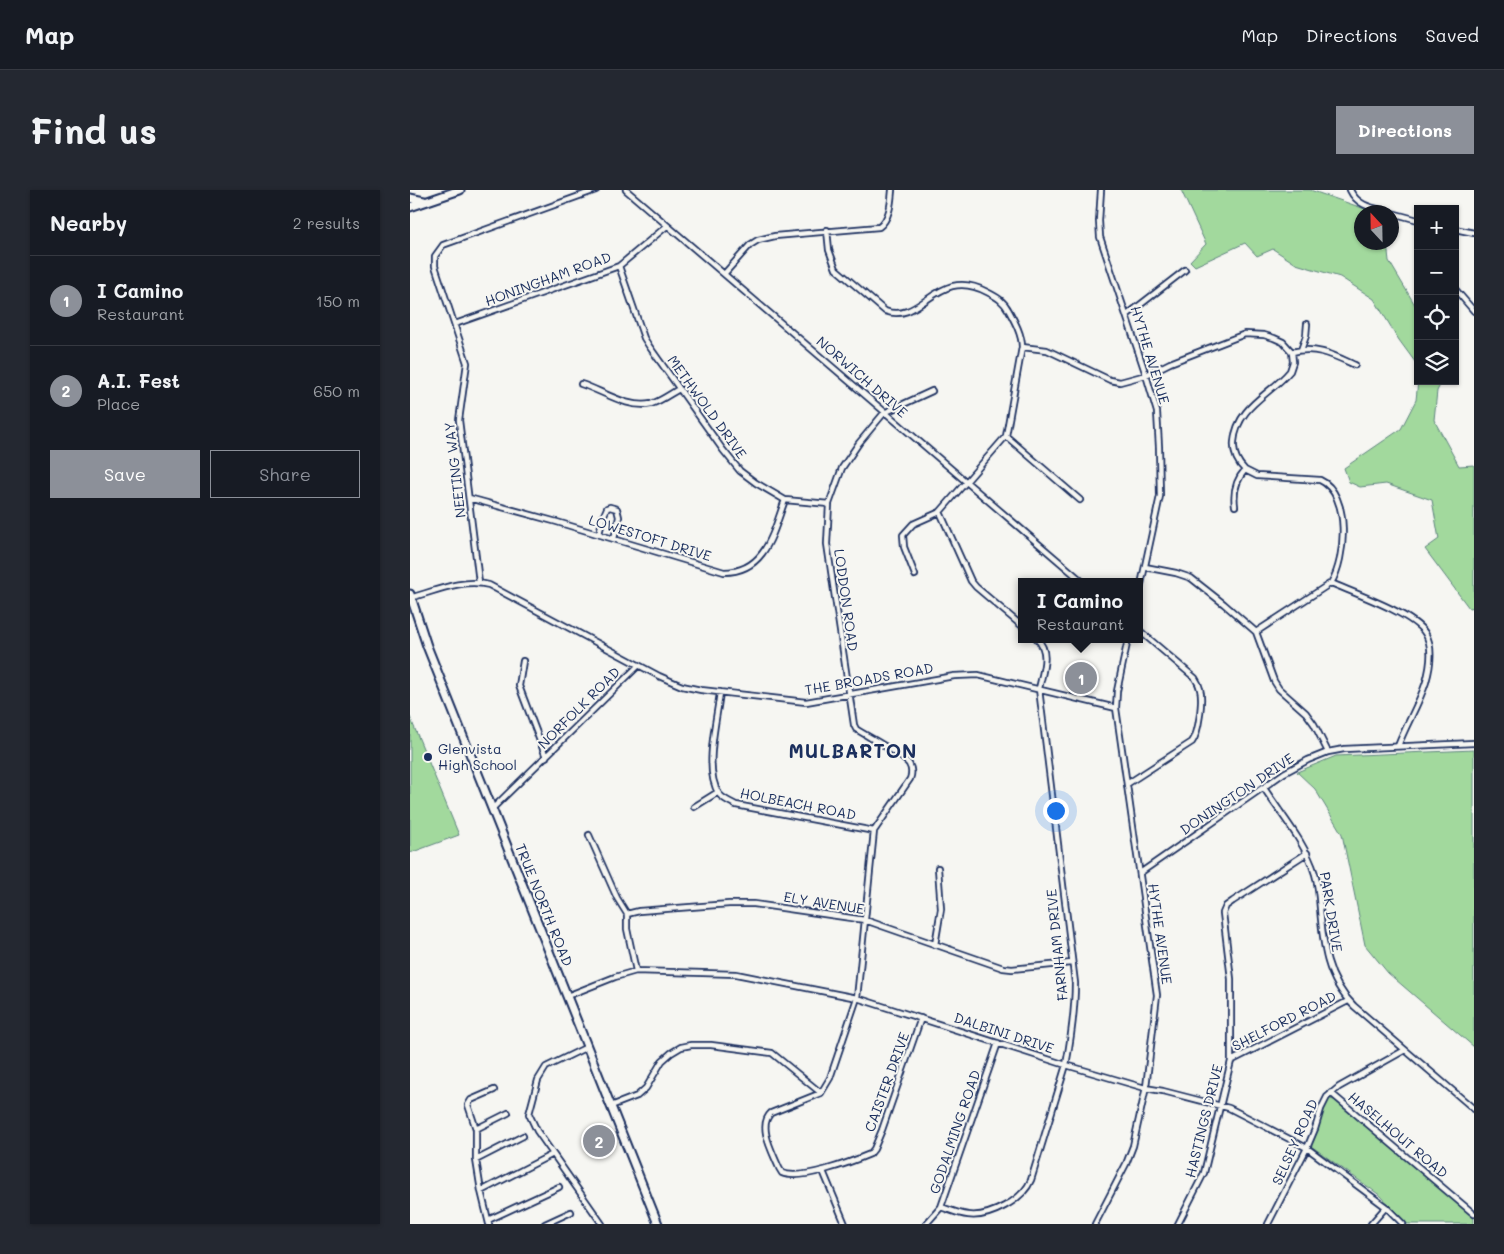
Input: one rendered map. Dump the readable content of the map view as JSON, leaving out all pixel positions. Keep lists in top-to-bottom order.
{
  "streets": {
    "main road": ["TRUE NORTH ROAD"],
    "street": [
      "HONINGHAM ROAD",
      "HYTHE AVENUE",
      "NORWICH DRIVE",
      "METHWOLD DRIVE",
      "NEETING WAY",
      "LOWESTOFT DRIVE",
      "LODDON ROAD",
      "THE BROADS ROAD",
      "NORFOLK ROAD",
      "DONINGTON DRIVE",
      "HOLBEACH ROAD",
      "ELY AVENUE",
      "PARK DRIVE",
      "FARNHAM DRIVE",
      "SHELFORD ROAD",
      "DALBINI DRIVE",
      "CAISTER DRIVE",
      "HASTINGS DRIVE",
      "GODALMING ROAD",
      "HASELHOUT ROAD",
      "SELSEY ROAD"
    ]
  },
  "crossings": [
    ["HONINGHAM ROAD", "NORWICH DRIVE"],
    ["HONINGHAM ROAD", "METHWOLD DRIVE"],
    ["HONINGHAM ROAD", "NEETING WAY"],
    ["HYTHE AVENUE", "THE BROADS ROAD"],
    ["HYTHE AVENUE", "DONINGTON DRIVE"],
    ["HYTHE AVENUE", "DALBINI DRIVE"],
    ["NORWICH DRIVE", "LODDON ROAD"],
    ["METHWOLD DRIVE", "LOWESTOFT DRIVE"],
    ["METHWOLD DRIVE", "LODDON ROAD"],
    ["NEETING WAY", "LOWESTOFT DRIVE"],
    ["NEETING WAY", "THE BROADS ROAD"],
    ["LODDON ROAD", "THE BROADS ROAD"],
    ["LODDON ROAD", "HOLBEACH ROAD"],
    ["LODDON ROAD", "ELY AVENUE"],
    ["LODDON ROAD", "DALBINI DRIVE"],
    ["LODDON ROAD", "CAISTER DRIVE"],
    ["THE BROADS ROAD", "NORFOLK ROAD"],
    ["THE BROADS ROAD", "FARNHAM DRIVE"],
    ["NORFOLK ROAD", "TRUE NORTH ROAD"],
    ["DONINGTON DRIVE", "PARK DRIVE"],
    ["ELY AVENUE", "FARNHAM DRIVE"],
    ["TRUE NORTH ROAD", "DALBINI DRIVE"],
    ["PARK DRIVE", "SHELFORD ROAD"],
    ["PARK DRIVE", "HASTINGS DRIVE"],
    ["PARK DRIVE", "SELSEY ROAD"],
    ["FARNHAM DRIVE", "DALBINI DRIVE"],
    ["FARNHAM DRIVE", "GODALMING ROAD"],
    ["SHELFORD ROAD", "HASTINGS DRIVE"],
    ["DALBINI DRIVE", "CAISTER DRIVE"],
    ["DALBINI DRIVE", "HASTINGS DRIVE"],
    ["DALBINI DRIVE", "GODALMING ROAD"],
    ["DALBINI DRIVE", "SELSEY ROAD"],
    ["HASELHOUT ROAD", "SELSEY ROAD"]
  ],
  "districts": ["MULBARTON"],
  "places": ["Glenvista High School"],
  "north": "top",
  "page": {
    "header": "Map",
    "nav": ["Map", "Directions", "Saved"],
    "buttons": [
      "Directions",
      ["Save", "Share"]
    ],
    "title": "Find us",
    "heading": ["Nearby", "2 results"],
    "map_buttons": ["+", "−"],
    "list": [
      {
        "mark": "1",
        "name": "I Camino",
        "note": "Restaurant",
        "value": "150 m"
      },
      {
        "mark": "2",
        "name": "A.I. Fest",
        "note": "Place",
        "value": "650 m"
      }
    ],
    "popup": ["I Camino", "Restaurant"],
    "pins": ["1", "2"]
  }
}
